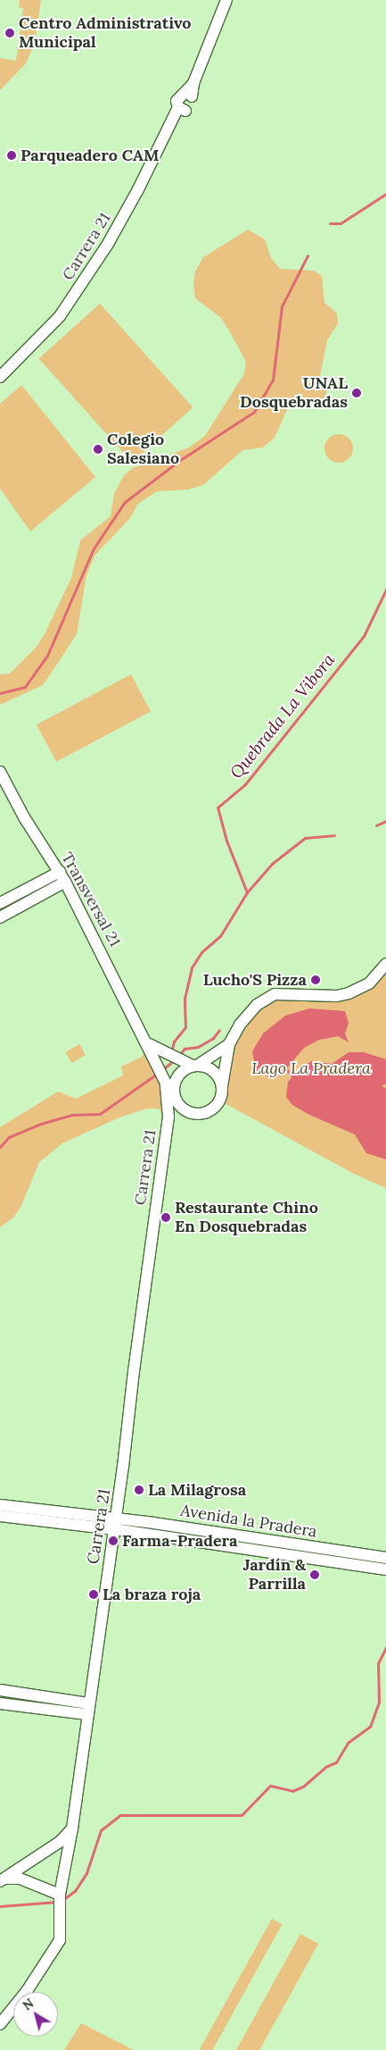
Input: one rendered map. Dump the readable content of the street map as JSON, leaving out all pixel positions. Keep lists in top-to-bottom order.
{
  "streets": {
    "street": ["Carrera 21", "Transversal 21", "Avenida la Pradera"]
  },
  "crossings": [
    ["Carrera 21", "Transversal 21"],
    ["Carrera 21", "Avenida la Pradera"]
  ],
  "water": ["Quebrada La Vibora"],
  "parks": ["Lago La Pradera"],
  "places": [
    "Centro Administrativo Municipal",
    "Parqueadero CAM",
    "UNAL Dosquebradas",
    "Colegio Salesiano",
    "Lucho'S Pizza",
    "Restaurante Chino En Dosquebradas",
    "La Milagrosa",
    "Farma-Pradera",
    "Jardín & Parrilla",
    "La braza roja"
  ],
  "north": "top left"
}
